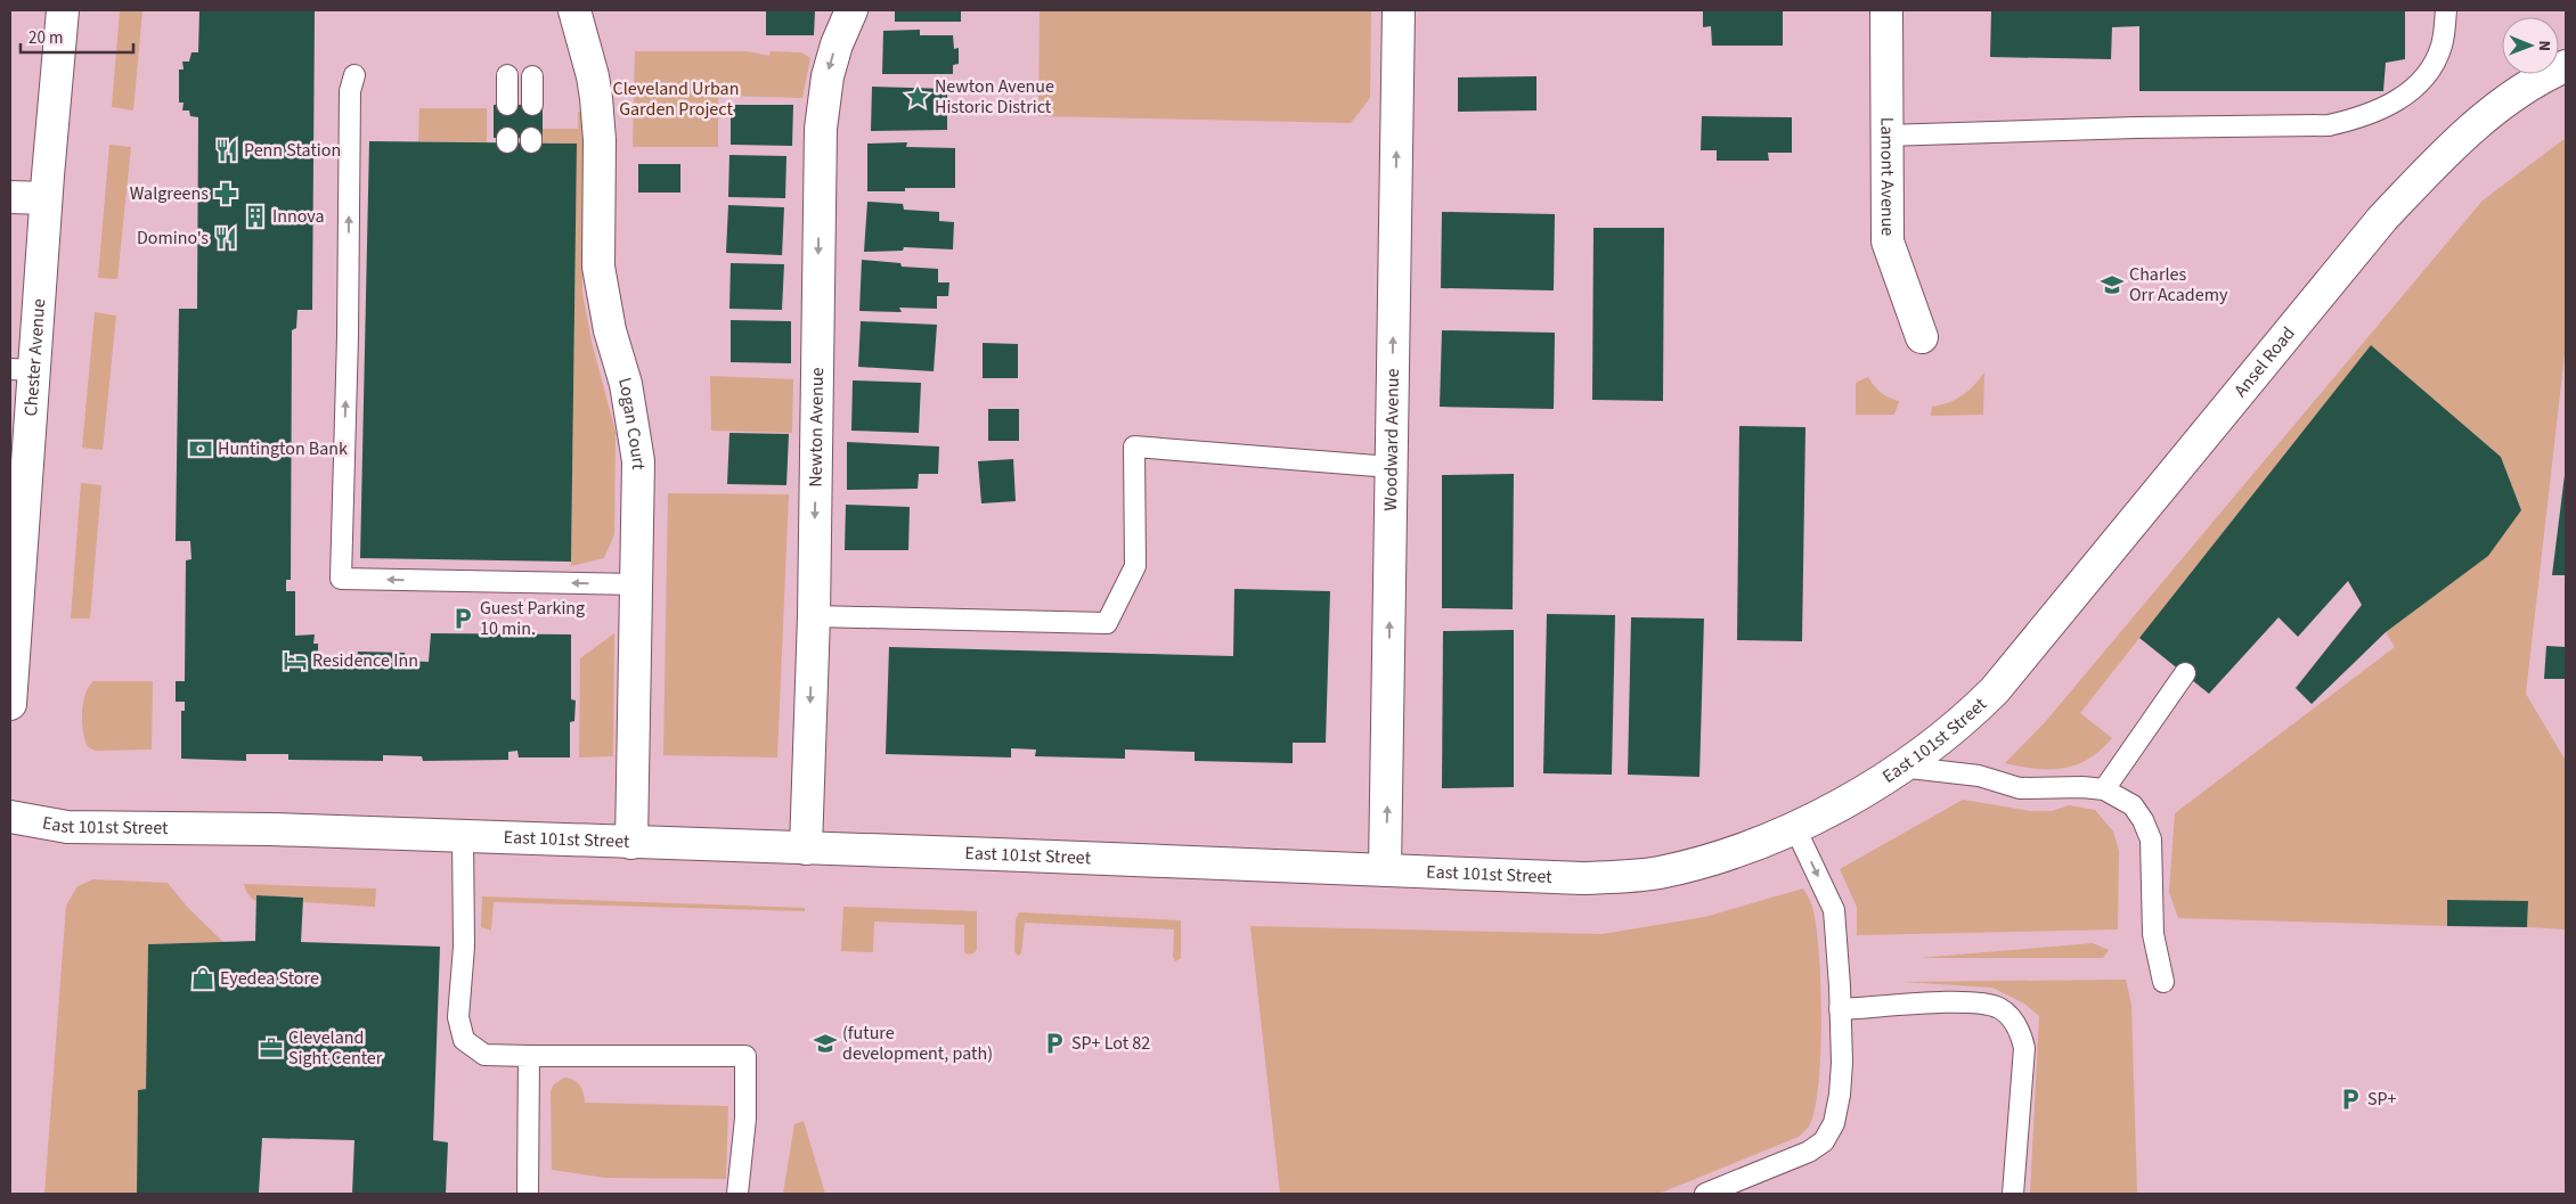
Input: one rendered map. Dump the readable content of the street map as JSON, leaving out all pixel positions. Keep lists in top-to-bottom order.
{
  "streets": {
    "street": [
      "Lamont Avenue",
      "Chester Avenue",
      "Ansel Road",
      "Logan Court",
      "Newton Avenue",
      "Woodward Avenue",
      "East 101st Street"
    ]
  },
  "crossings": [
    ["Ansel Road", "East 101st Street"],
    ["Logan Court", "East 101st Street"],
    ["Newton Avenue", "East 101st Street"],
    ["Woodward Avenue", "East 101st Street"]
  ],
  "one_way": ["Newton Avenue", "Woodward Avenue"],
  "parks": ["Cleveland Urban Garden Project"],
  "places": {
    "place": ["Newton Avenue Historic District"],
    "restaurant": ["Penn Station", "Domino's"],
    "pharmacy": ["Walgreens"],
    "building": ["Innova"],
    "school or university": ["Charles Orr Academy", "(future development, path)"],
    "bank": ["Huntington Bank"],
    "parking": ["Guest Parking 10 min.", "SP+ Lot 82", "SP+"],
    "hotel": ["Residence Inn"],
    "shop": ["Eyedea Store"],
    "office": ["Cleveland Sight Center"]
  },
  "scale_bar": "20 m",
  "north": "right"
}
